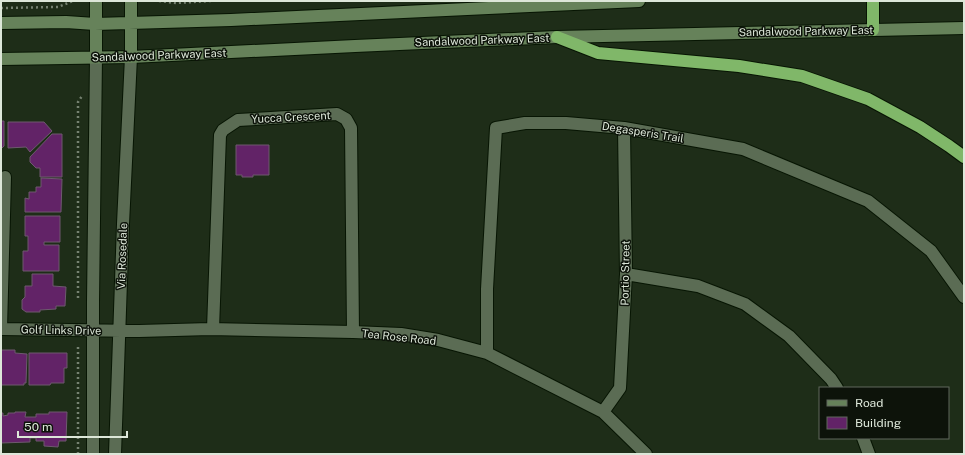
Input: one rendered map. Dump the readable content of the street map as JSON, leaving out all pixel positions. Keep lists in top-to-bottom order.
{
  "streets": {
    "main road": ["Sandalwood Parkway East"],
    "street": [
      "Yucca Crescent",
      "Degasperis Trail",
      "Via Rosedale",
      "Portio Street",
      "Golf Links Drive",
      "Tea Rose Road"
    ]
  },
  "crossings": [
    ["Sandalwood Parkway East", "Via Rosedale"],
    ["Yucca Crescent", "Tea Rose Road"],
    ["Degasperis Trail", "Portio Street"],
    ["Degasperis Trail", "Tea Rose Road"],
    ["Via Rosedale", "Golf Links Drive"],
    ["Via Rosedale", "Tea Rose Road"],
    ["Portio Street", "Tea Rose Road"],
    ["Golf Links Drive", "Tea Rose Road"]
  ],
  "legend": ["Road", "Building"],
  "scale_bar": "50 m"
}
